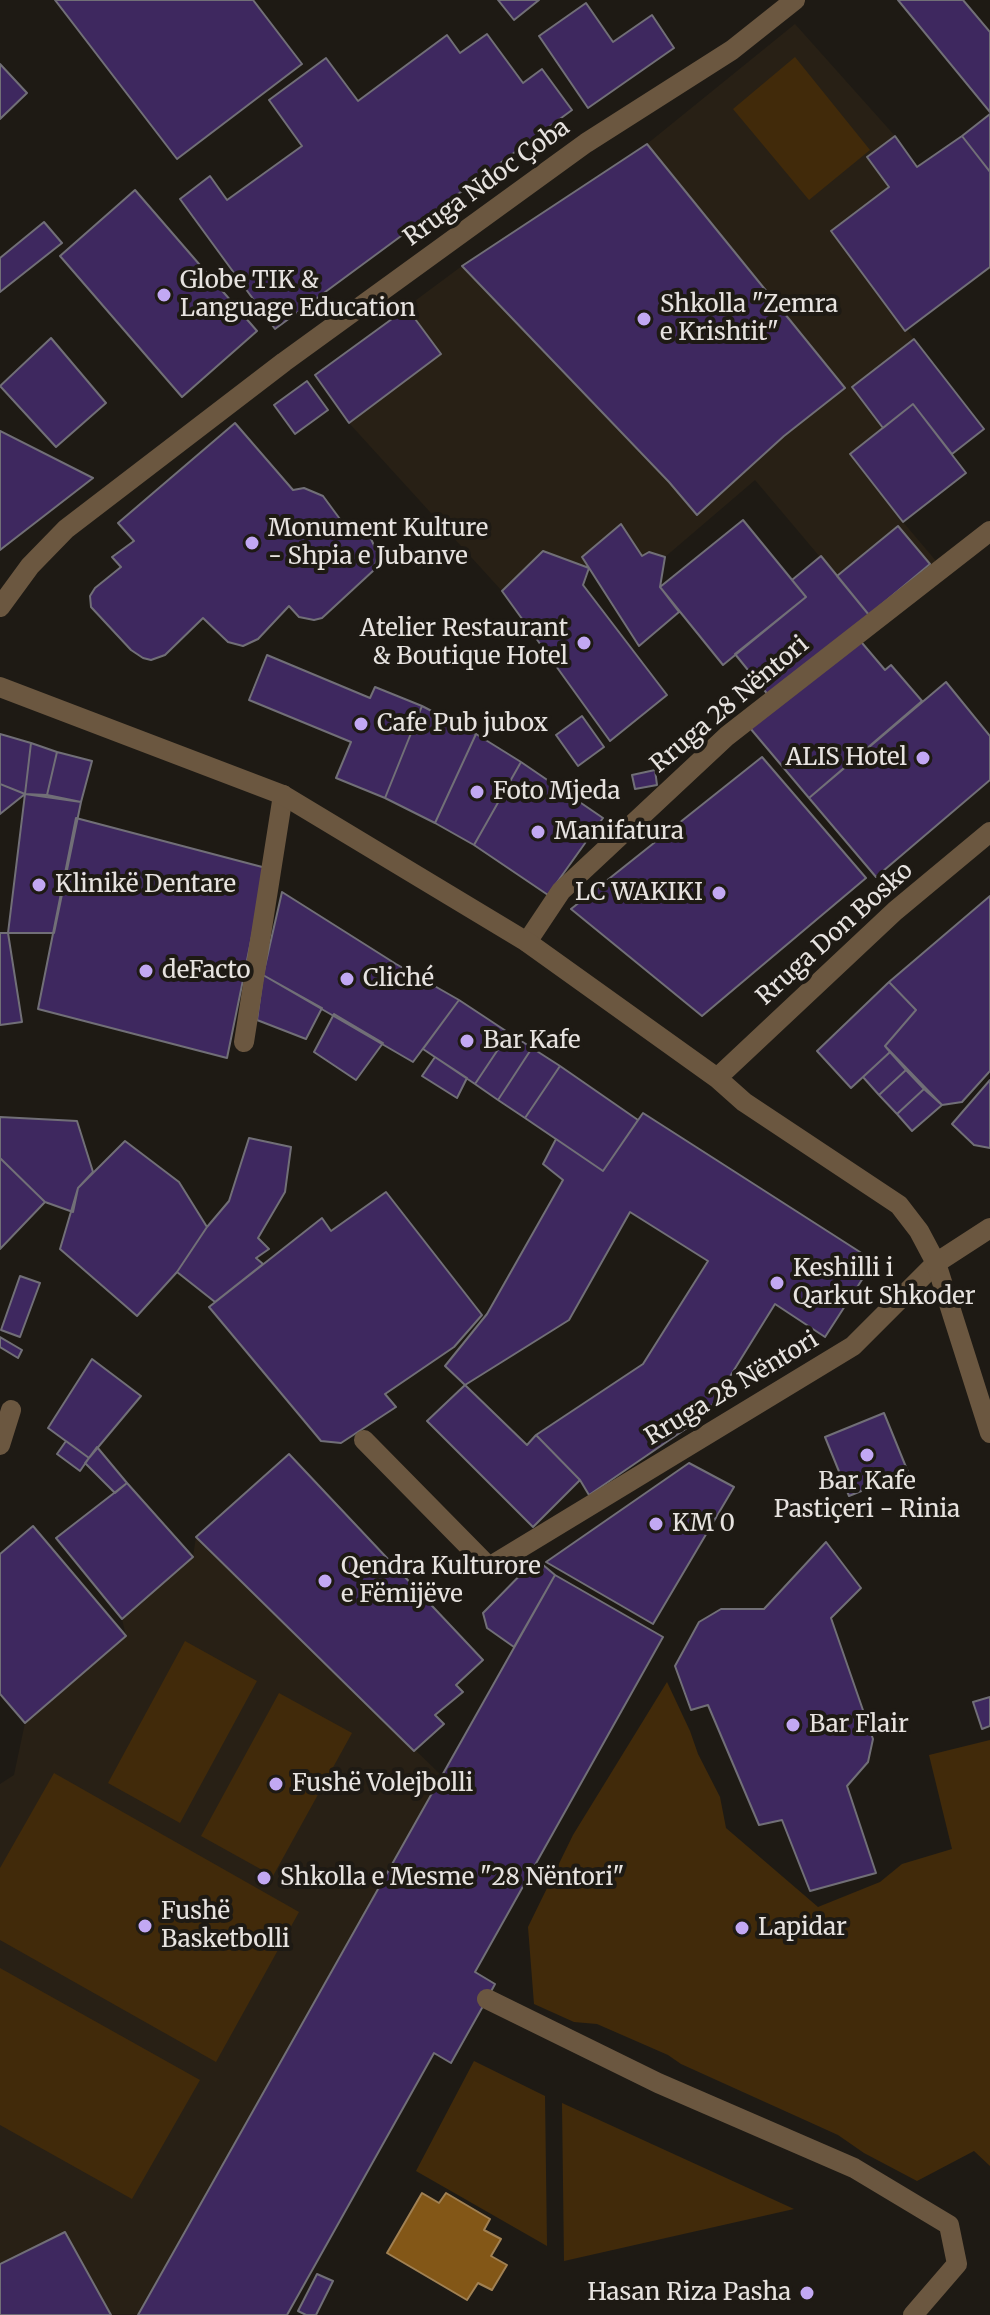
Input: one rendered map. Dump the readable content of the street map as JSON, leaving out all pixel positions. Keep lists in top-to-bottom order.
{
  "streets": {
    "street": ["Rruga Ndoc Çoba", "Rruga 28 Nëntori", "Rruga Don Bosko"]
  },
  "places": [
    "Globe TIK & Language Education",
    "Shkolla \"Zemra e Krishtit\"",
    "Monument Kulture - Shpia e Jubanve",
    "Atelier Restaurant & Boutique Hotel",
    "Cafe Pub jubox",
    "ALIS Hotel",
    "Foto Mjeda",
    "Manifatura",
    "Klinikë Dentare",
    "LC WAKIKI",
    "deFacto",
    "Cliché",
    "Bar Kafe",
    "Keshilli i Qarkut Shkoder",
    "Bar Kafe Pastiçeri - Rinia",
    "KM 0",
    "Qendra Kulturore e Fëmijëve",
    "Bar Flair",
    "Fushë Volejbolli",
    "Shkolla e Mesme \"28 Nëntori\"",
    "Fushë Basketbolli",
    "Lapidar",
    "Hasan Riza Pasha"
  ]
}
